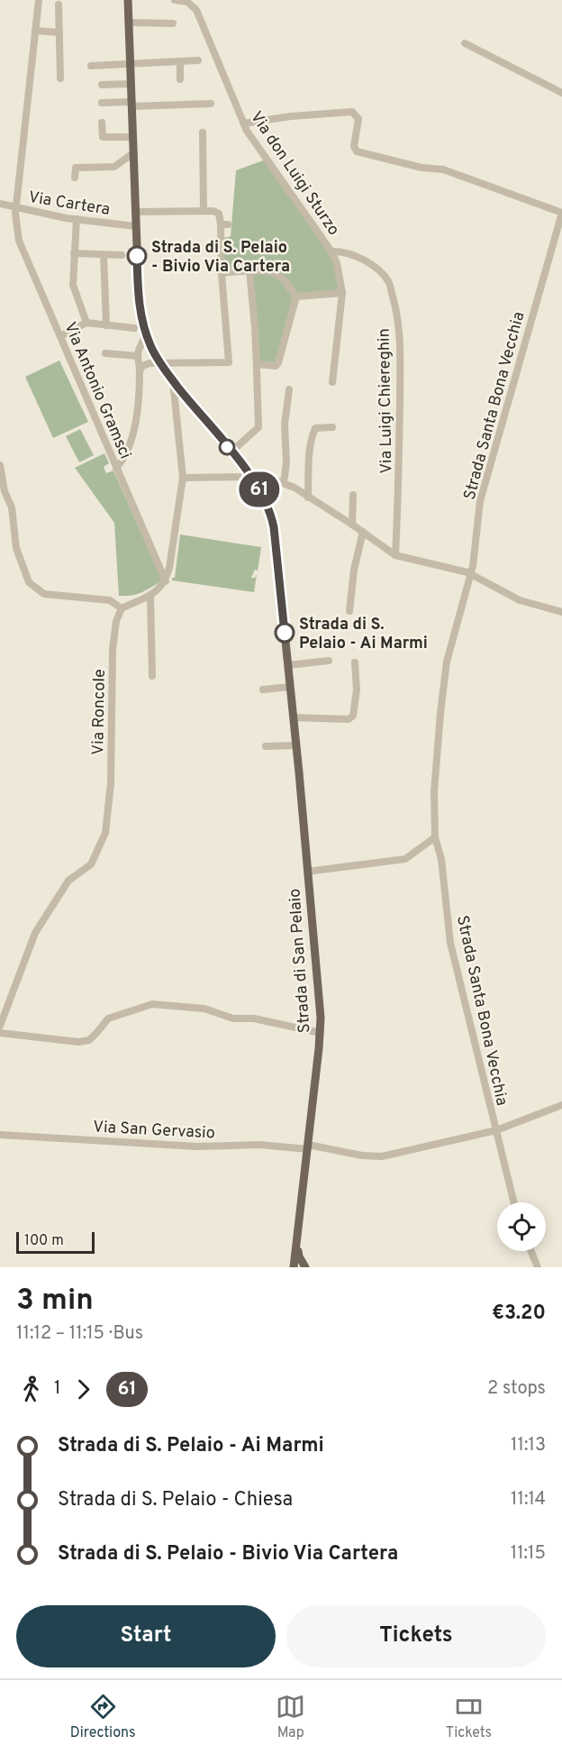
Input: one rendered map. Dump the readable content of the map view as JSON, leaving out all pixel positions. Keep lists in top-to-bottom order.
{
  "streets": {
    "main road": ["Strada di San Pelaio"],
    "street": [
      "Via don Luigi Sturzo",
      "Via Cartera",
      "Via Antonio Gramsci",
      "Via Luigi Chiereghin",
      "Strada Santa Bona Vecchia",
      "Via Roncole",
      "Via San Gervasio"
    ]
  },
  "crossings": [
    ["Via don Luigi Sturzo", "Via Luigi Chiereghin"],
    ["Via Cartera", "Via Antonio Gramsci"],
    ["Via Cartera", "Strada di San Pelaio"],
    ["Strada Santa Bona Vecchia", "Via San Gervasio"],
    ["Strada di San Pelaio", "Via San Gervasio"]
  ],
  "places": ["Strada di S. Pelaio - Bivio Via Cartera", "Strada di S. Pelaio - Ai Marmi"],
  "lines": ["bus line 61"],
  "scale_bar": "100 m",
  "page": {
    "on_map": "61",
    "scale": "100 m",
    "heading": ["3 min", "11:12 – 11:15 · Bus", "€3.20"],
    "legs": ["1", "61", "2 stops"],
    "list": [
      {
        "name": "Strada di S. Pelaio - Ai Marmi",
        "value": "11:13"
      },
      {
        "name": "Strada di S. Pelaio - Chiesa",
        "value": "11:14"
      },
      {
        "name": "Strada di S. Pelaio - Bivio Via Cartera",
        "value": "11:15"
      }
    ],
    "buttons": ["Start", "Tickets"],
    "tabs": ["Directions", "Map", "Tickets"]
  }
}
